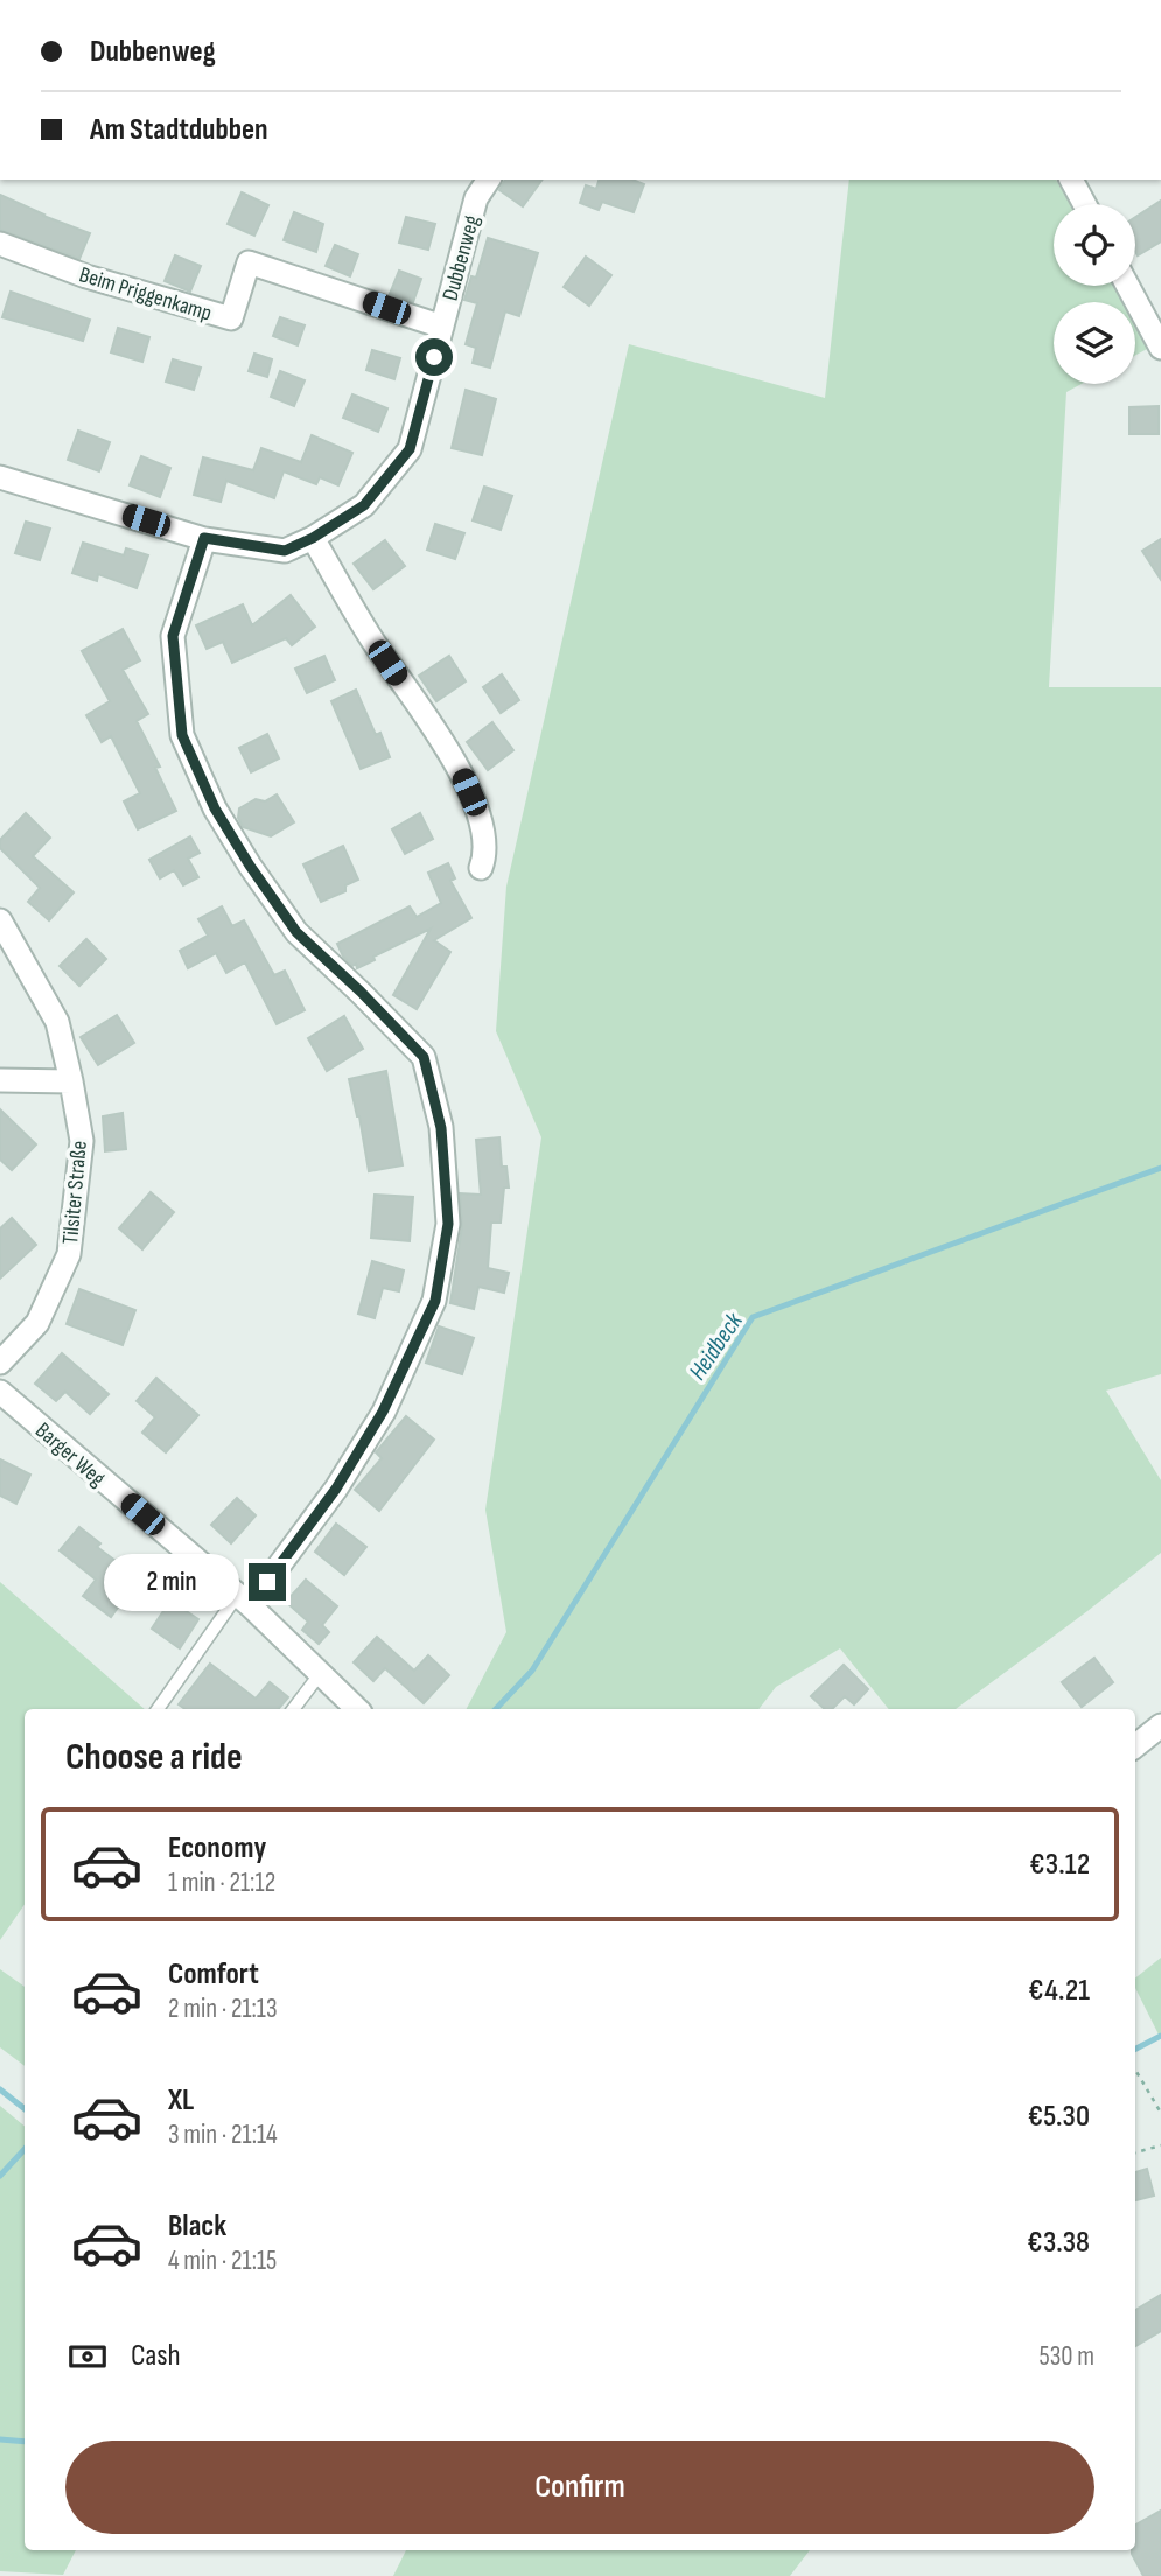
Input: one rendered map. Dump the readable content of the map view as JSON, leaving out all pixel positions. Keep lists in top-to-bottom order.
{
  "streets": {
    "street": [
      "Dubbenweg",
      "Beim Priggenkamp",
      "Tilsiter Straße",
      "Barger Weg"
    ]
  },
  "crossings": [
    ["Dubbenweg", "Beim Priggenkamp"]
  ],
  "water": ["Heidbeck"],
  "page": {
    "banner": ["Dubbenweg", "Am Stadtdubben"],
    "bubble": "2 min",
    "heading": "Choose a ride",
    "list": [
      {
        "name": "Economy",
        "note": "1 min · 21:12",
        "value": "€3.12"
      },
      {
        "name": "Comfort",
        "note": "2 min · 21:13",
        "value": "€4.21"
      },
      {
        "name": "XL",
        "note": "3 min · 21:14",
        "value": "€5.30"
      },
      {
        "name": "Black",
        "note": "4 min · 21:15",
        "value": "€3.38"
      }
    ],
    "pay": ["Cash", "530 m"],
    "buttons": "Confirm"
  }
}
